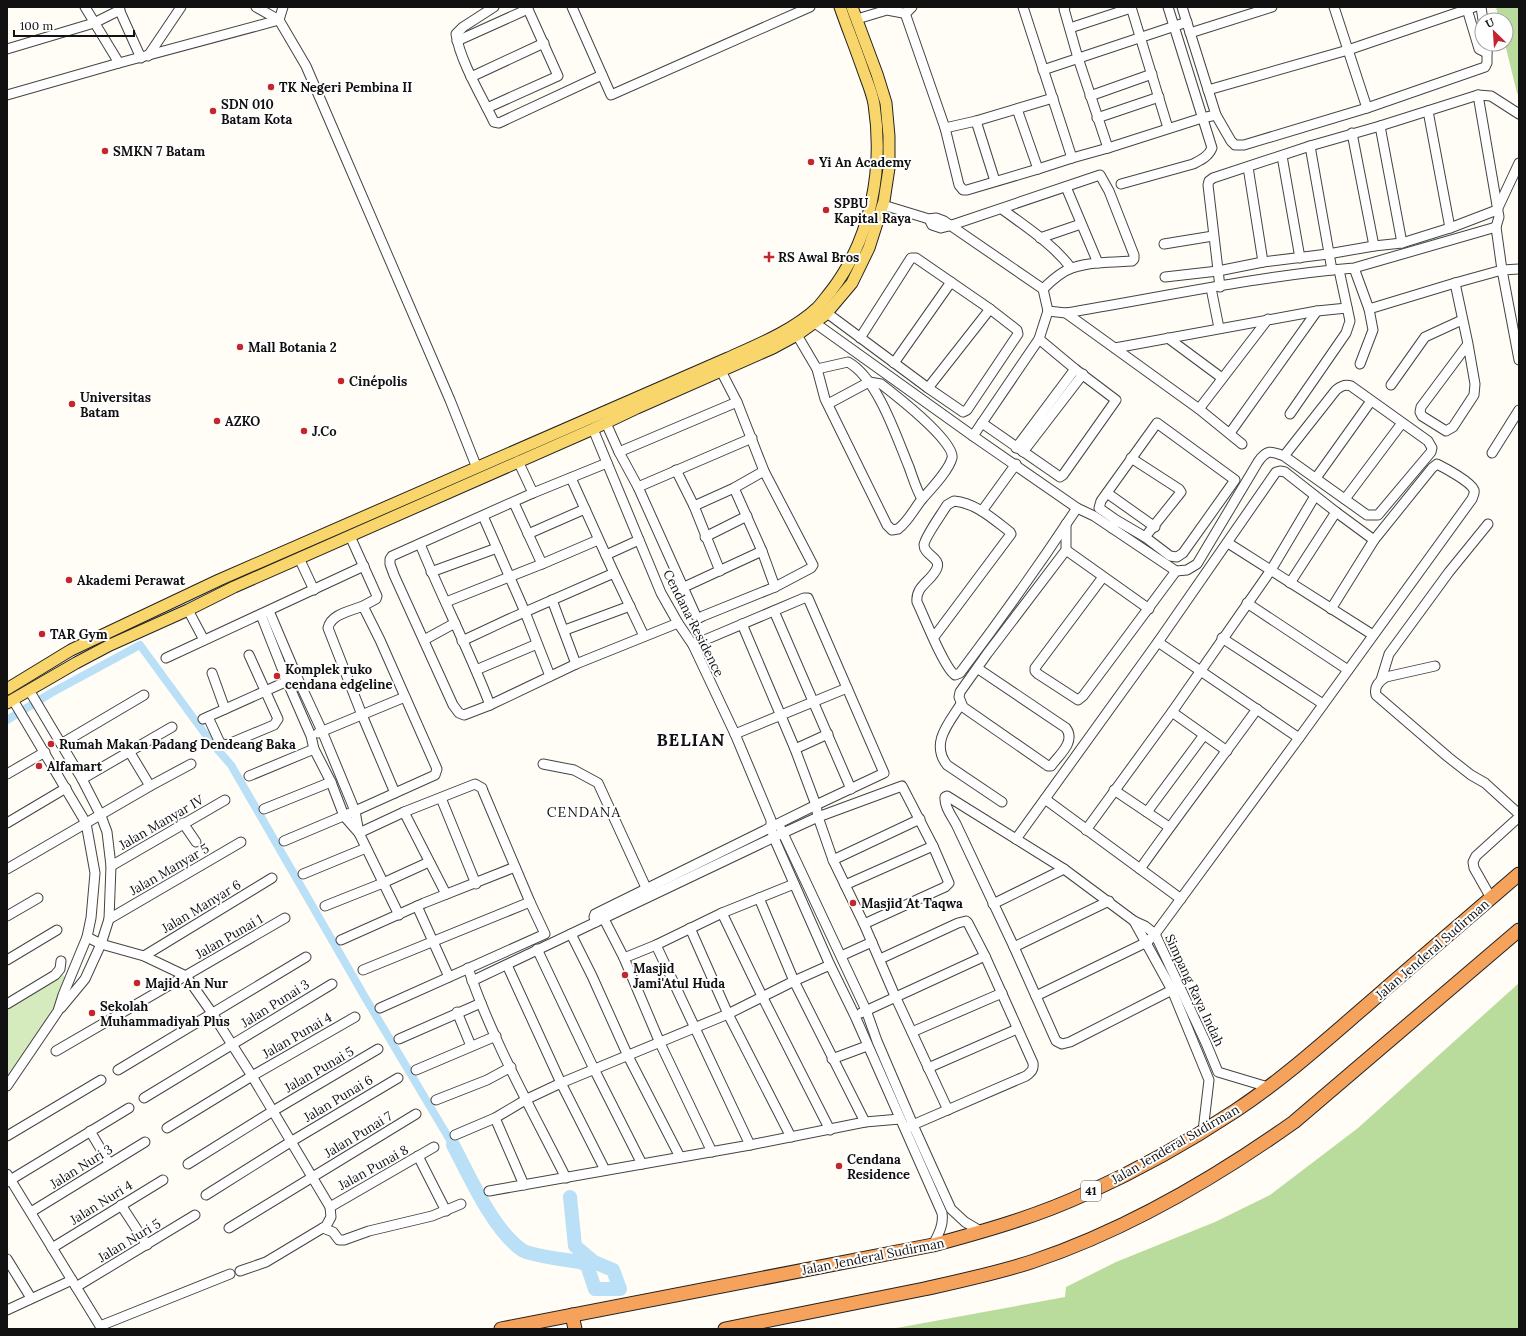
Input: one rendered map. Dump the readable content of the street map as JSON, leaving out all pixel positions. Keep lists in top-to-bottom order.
{
  "streets": {
    "highway": ["Jalan Jenderal Sudirman", "41"],
    "street": [
      "Cendana Residence",
      "Jalan Manyar IV",
      "Jalan Manyar 5",
      "Jalan Manyar 6",
      "Jalan Punai 1",
      "Simpang Raya Indah",
      "Jalan Punai 3",
      "Jalan Punai 4",
      "Jalan Punai 5",
      "Jalan Punai 6",
      "Jalan Punai 7",
      "Jalan Nuri 3",
      "Jalan Punai 8",
      "Jalan Nuri 4",
      "Jalan Nuri 5"
    ]
  },
  "crossings": [
    ["Jalan Jenderal Sudirman", "Simpang Raya Indah"]
  ],
  "districts": ["BELIAN", "CENDANA"],
  "places": {
    "other": [
      "TK Negeri Pembina II",
      "SDN 010 Batam Kota",
      "SMKN 7 Batam",
      "Yi An Academy",
      "SPBU Kapital Raya",
      "Mall Botania 2",
      "Cinépolis",
      "Universitas Batam",
      "AZKO",
      "J.Co",
      "Akademi Perawat",
      "TAR Gym",
      "Komplek ruko cendana edgeline",
      "Rumah Makan Padang Dendeang Baka",
      "Alfamart",
      "Masjid At Taqwa",
      "Masjid Jami'Atul Huda",
      "Majid An Nur",
      "Sekolah Muhammadiyah Plus",
      "Cendana Residence"
    ],
    "health": ["RS Awal Bros"]
  },
  "scale_bar": "100 m",
  "north": "top left"
}
